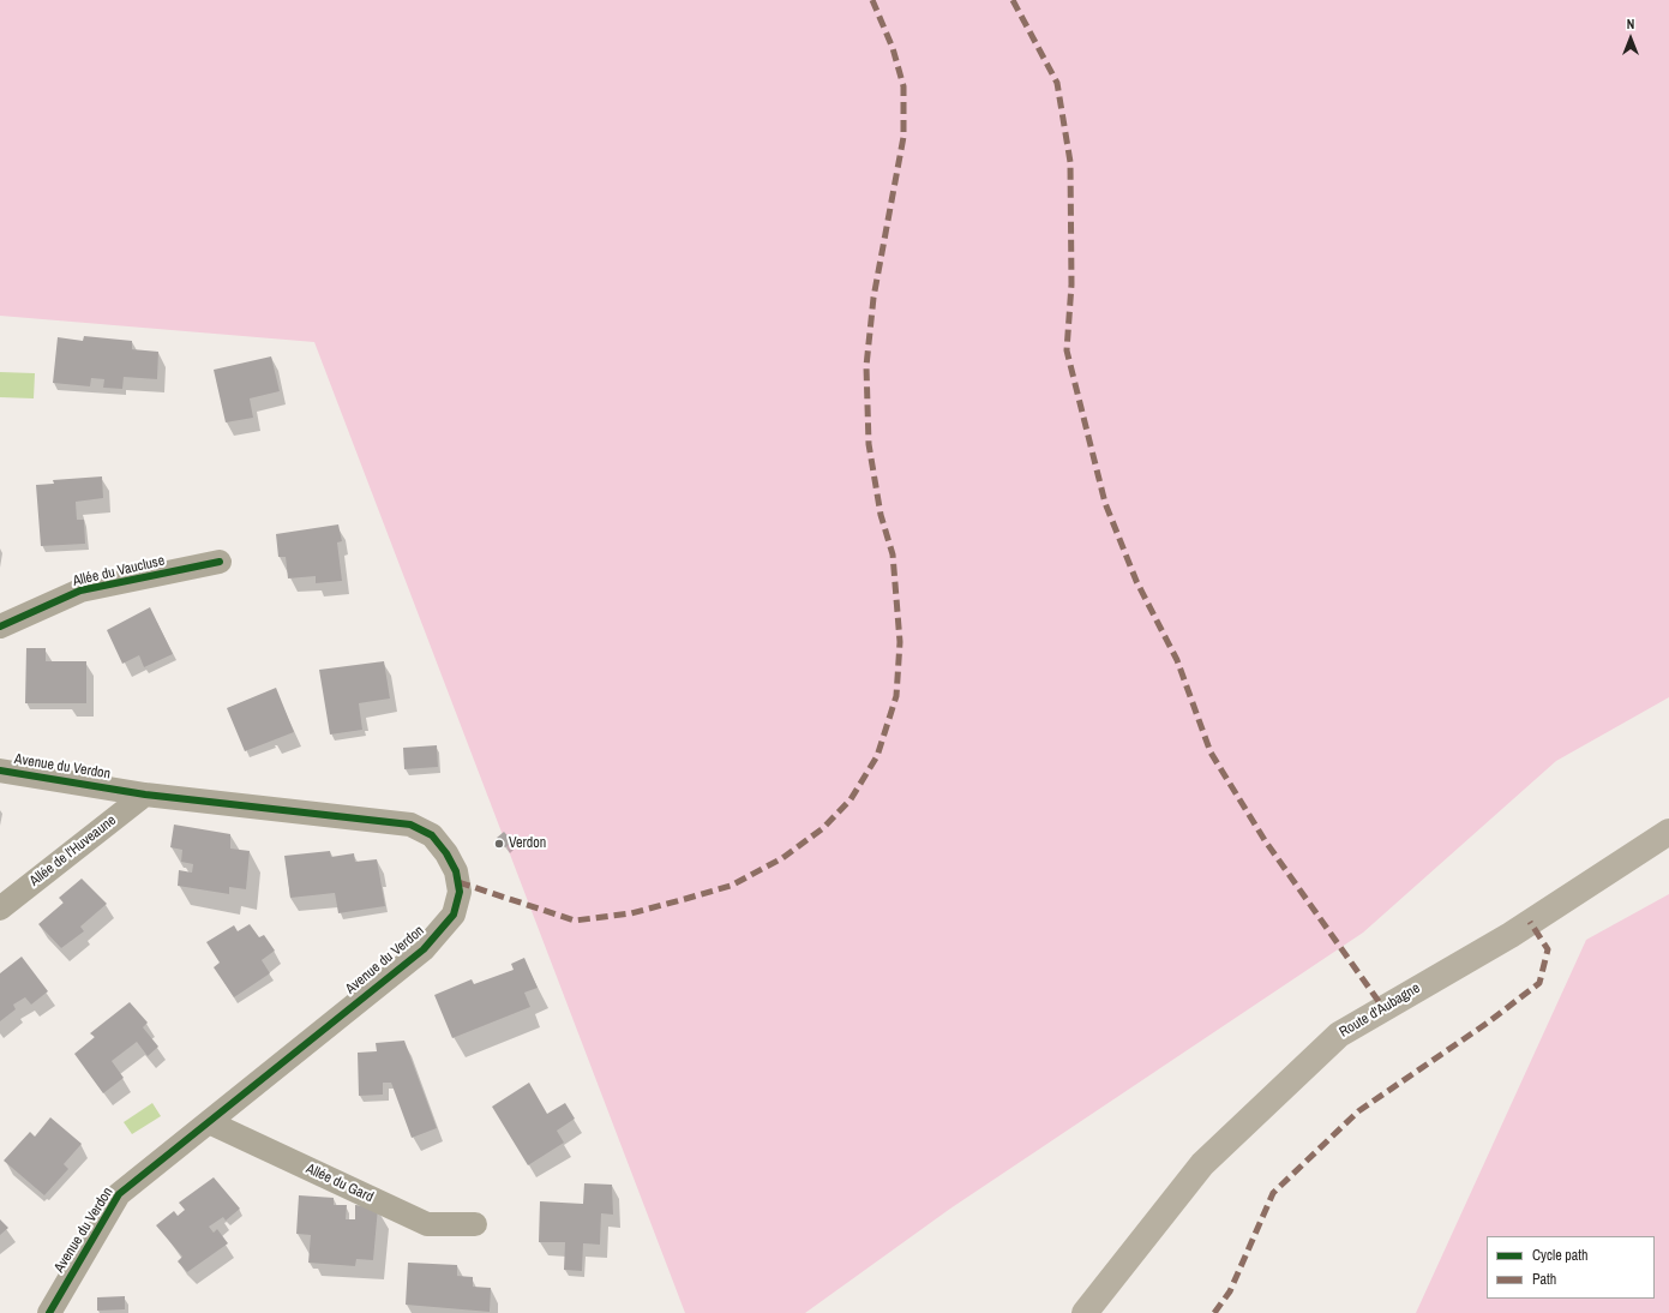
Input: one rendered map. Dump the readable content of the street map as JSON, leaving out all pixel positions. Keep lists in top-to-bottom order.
{
  "streets": {
    "main road": ["Route d'Aubagne"],
    "street": [
      "Allée du Vaucluse",
      "Avenue du Verdon",
      "Allée de l'Huveaune",
      "Allée du Gard"
    ]
  },
  "crossings": [
    ["Avenue du Verdon", "Allée de l'Huveaune"],
    ["Avenue du Verdon", "Allée du Gard"]
  ],
  "places": ["Verdon"],
  "legend": ["Cycle path", "Path"],
  "north": "top"
}
